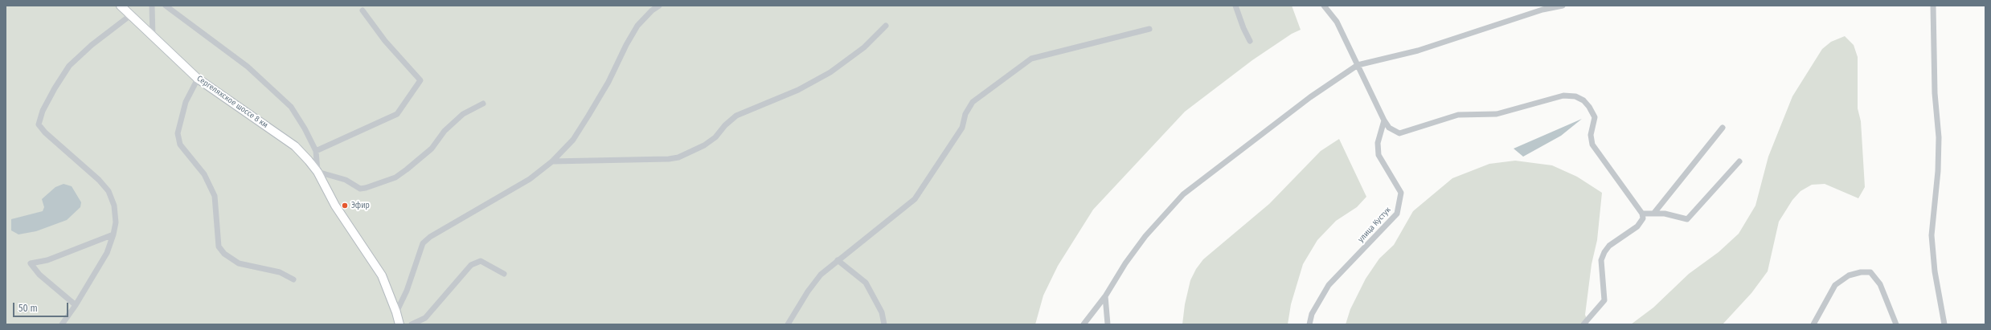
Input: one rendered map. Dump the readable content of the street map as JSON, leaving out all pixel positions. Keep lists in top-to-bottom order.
{
  "streets": {
    "main road": ["Сергеляхское шоссе 8 км"],
    "street": ["улица Кустук"]
  },
  "places": ["Эфир"],
  "scale_bar": "50 m"
}
